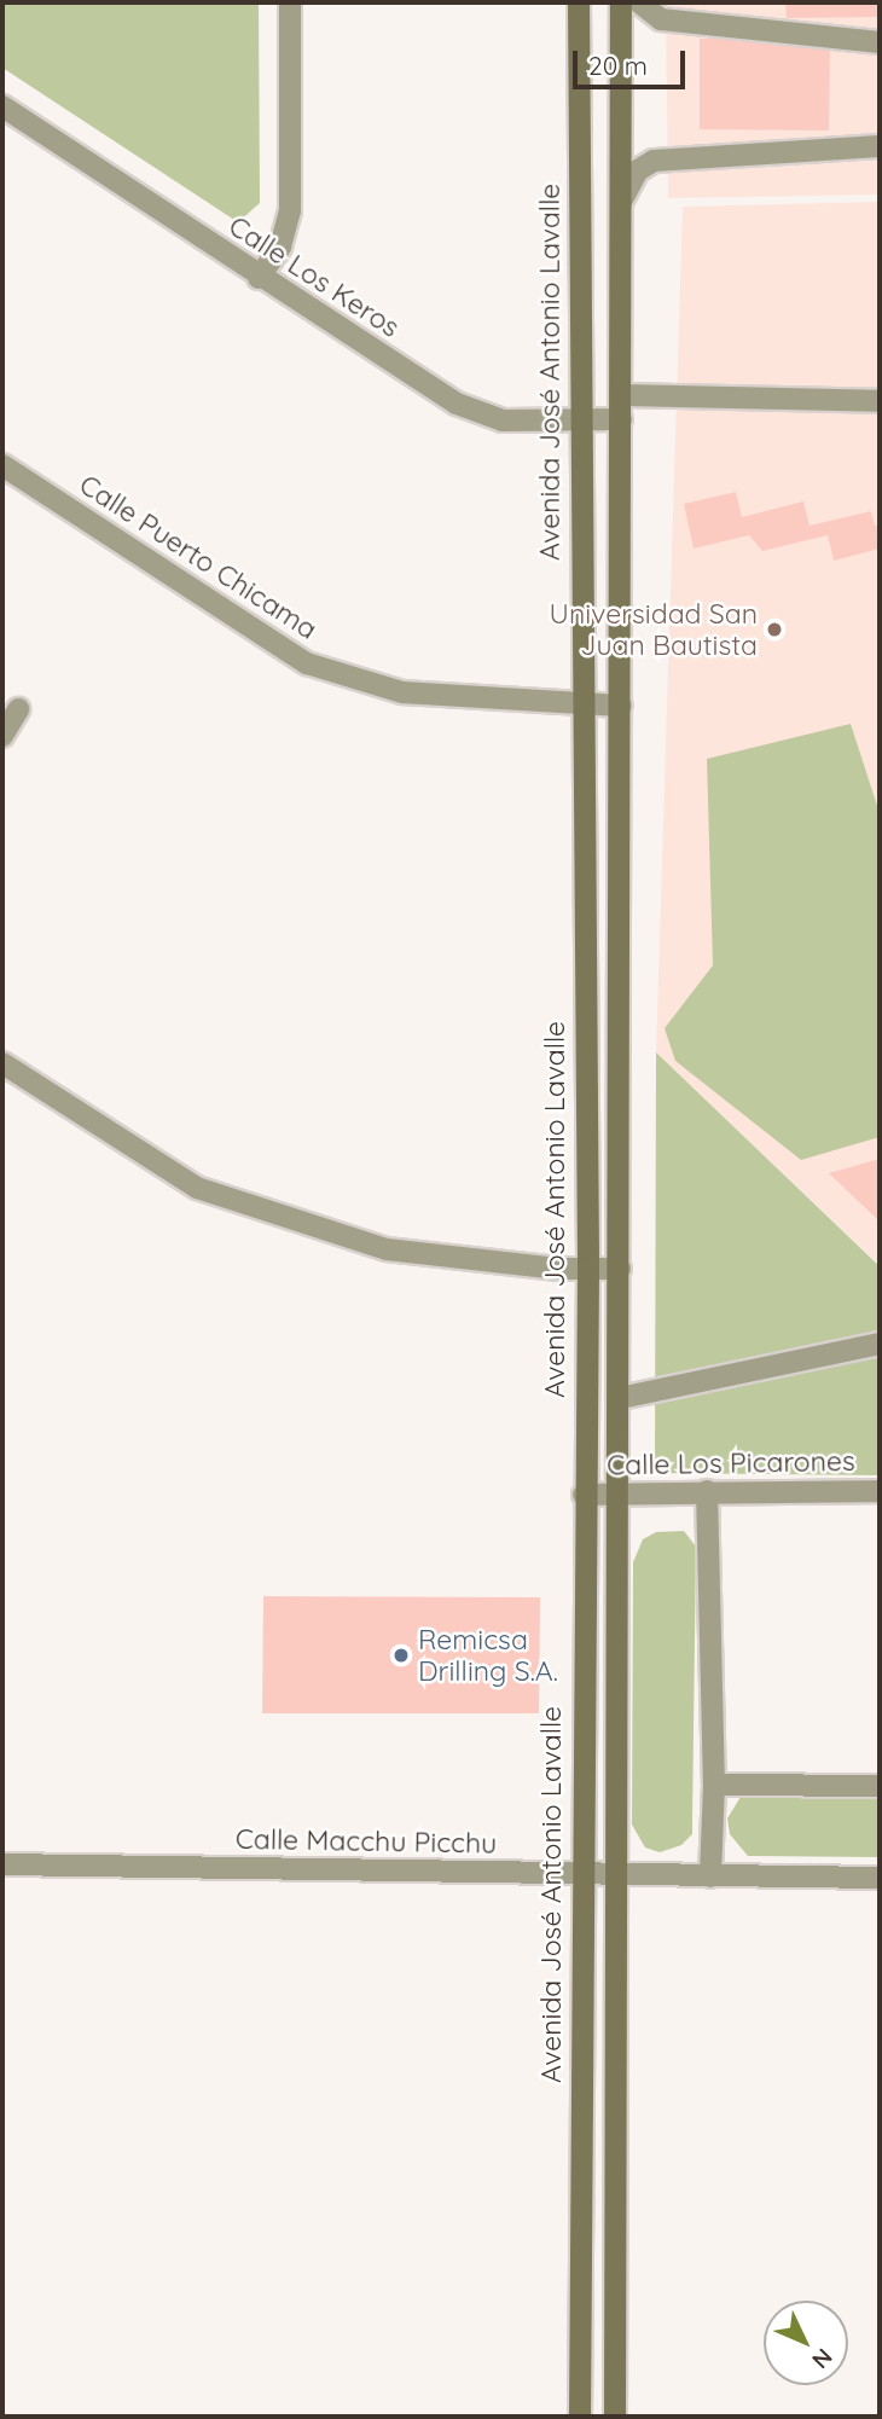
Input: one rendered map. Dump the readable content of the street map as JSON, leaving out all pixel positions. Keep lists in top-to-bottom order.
{
  "streets": {
    "main road": ["Avenida José Antonio Lavalle"],
    "street": [
      "Calle Los Keros",
      "Calle Puerto Chicama",
      "Calle Los Picarones",
      "Calle Macchu Picchu"
    ]
  },
  "crossings": [
    ["Calle Los Keros", "Avenida José Antonio Lavalle"],
    ["Avenida José Antonio Lavalle", "Calle Puerto Chicama"],
    ["Avenida José Antonio Lavalle", "Calle Los Picarones"],
    ["Avenida José Antonio Lavalle", "Calle Macchu Picchu"]
  ],
  "places": ["Universidad San Juan Bautista", "Remicsa Drilling S.A."],
  "scale_bar": "20 m",
  "north": "bottom right"
}
